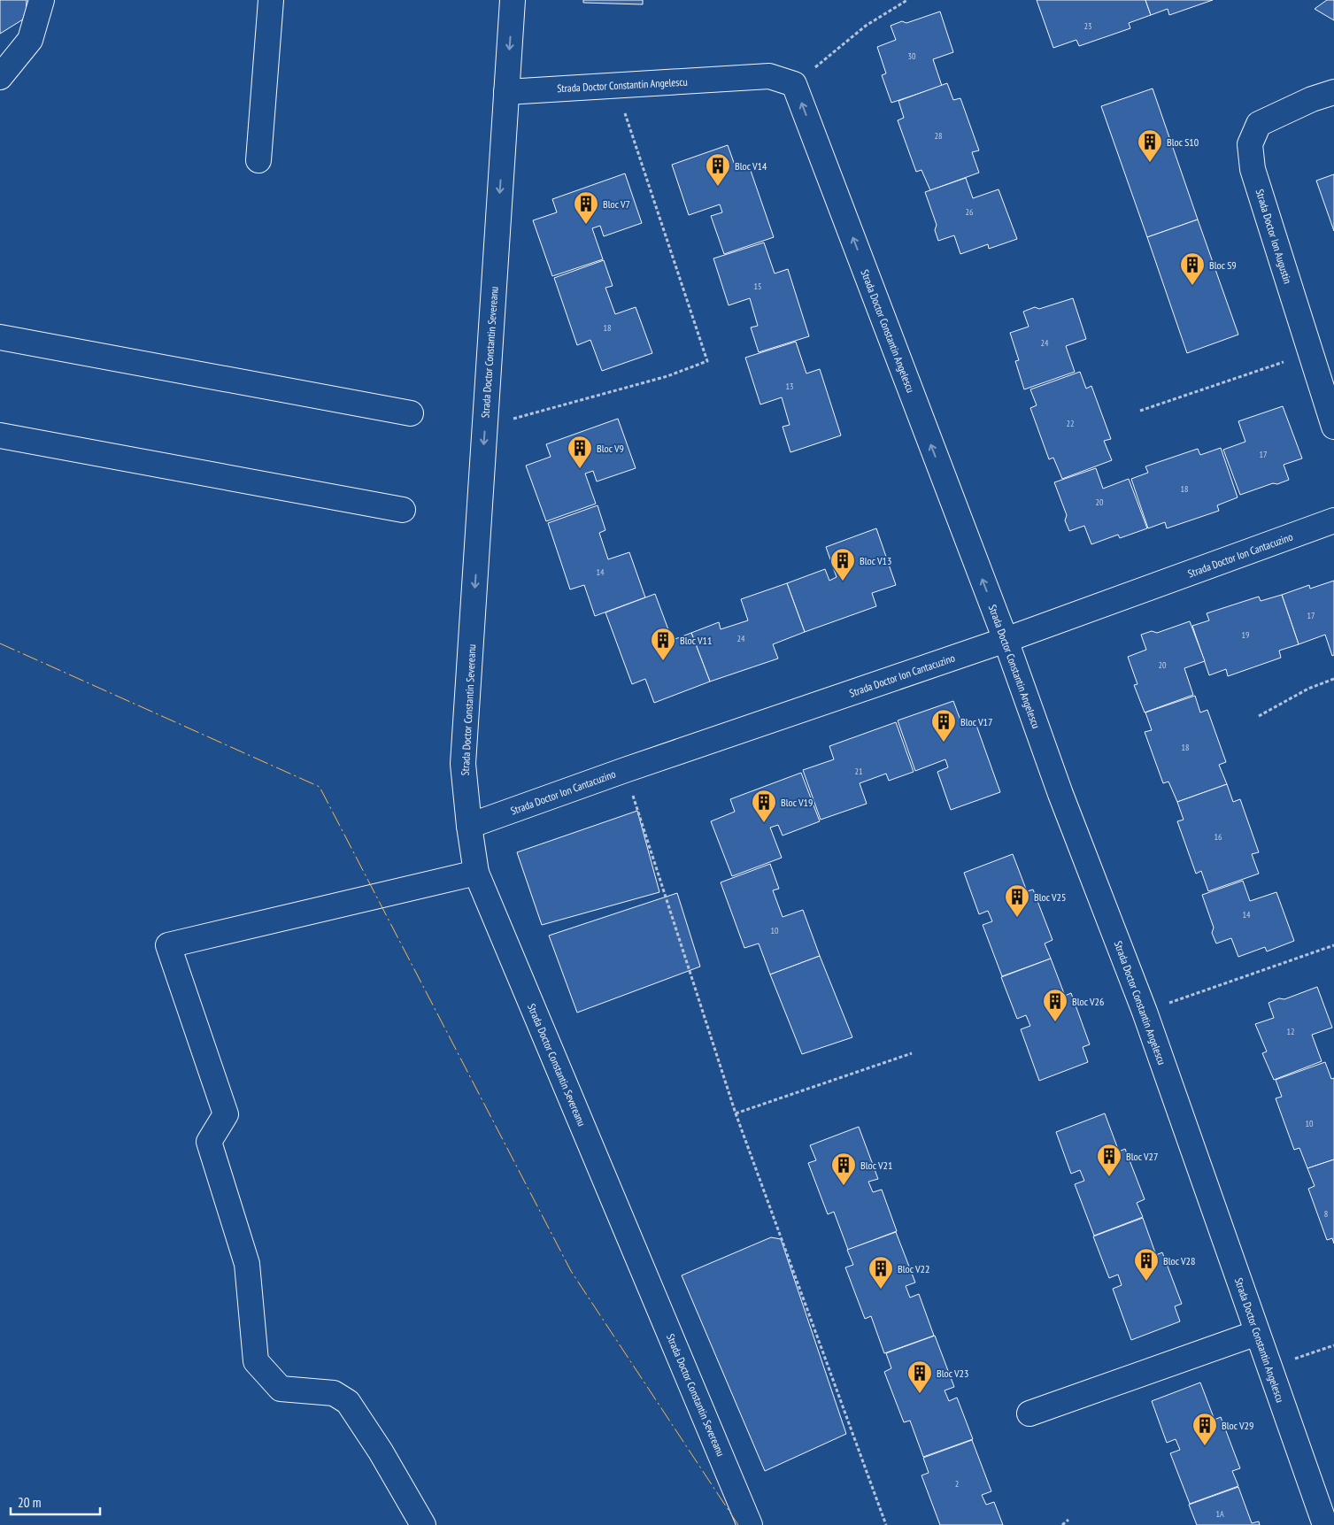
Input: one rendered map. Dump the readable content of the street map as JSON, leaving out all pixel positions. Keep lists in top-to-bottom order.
{
  "streets": {
    "street": [
      "Strada Doctor Constantin Angelescu",
      "Strada Doctor Ion Augustin",
      "Strada Doctor Constantin Severeanu",
      "Strada Doctor Ion Cantacuzino"
    ]
  },
  "crossings": [
    ["Strada Doctor Constantin Angelescu", "Strada Doctor Constantin Severeanu"],
    ["Strada Doctor Constantin Angelescu", "Strada Doctor Ion Cantacuzino"],
    ["Strada Doctor Constantin Severeanu", "Strada Doctor Ion Cantacuzino"]
  ],
  "one_way": ["Strada Doctor Constantin Severeanu"],
  "places": {
    "building": [
      "Bloc S10",
      "Bloc V14",
      "Bloc V7",
      "Bloc S9",
      "Bloc V9",
      "Bloc V13",
      "Bloc V11",
      "Bloc V17",
      "Bloc V19",
      "Bloc V25",
      "Bloc V26",
      "Bloc V27",
      "Bloc V21",
      "Bloc V28",
      "Bloc V22",
      "Bloc V23",
      "Bloc V29"
    ]
  },
  "house_numbers": [
    "23",
    "30",
    "28",
    "26",
    "15",
    "18",
    "24",
    "13",
    "22",
    "17",
    "18",
    "20",
    "14",
    "17",
    "19",
    "24",
    "20",
    "18",
    "21",
    "16",
    "14",
    "10",
    "12",
    "10",
    "8",
    "2",
    "1A"
  ],
  "scale_bar": "20 m"
}
